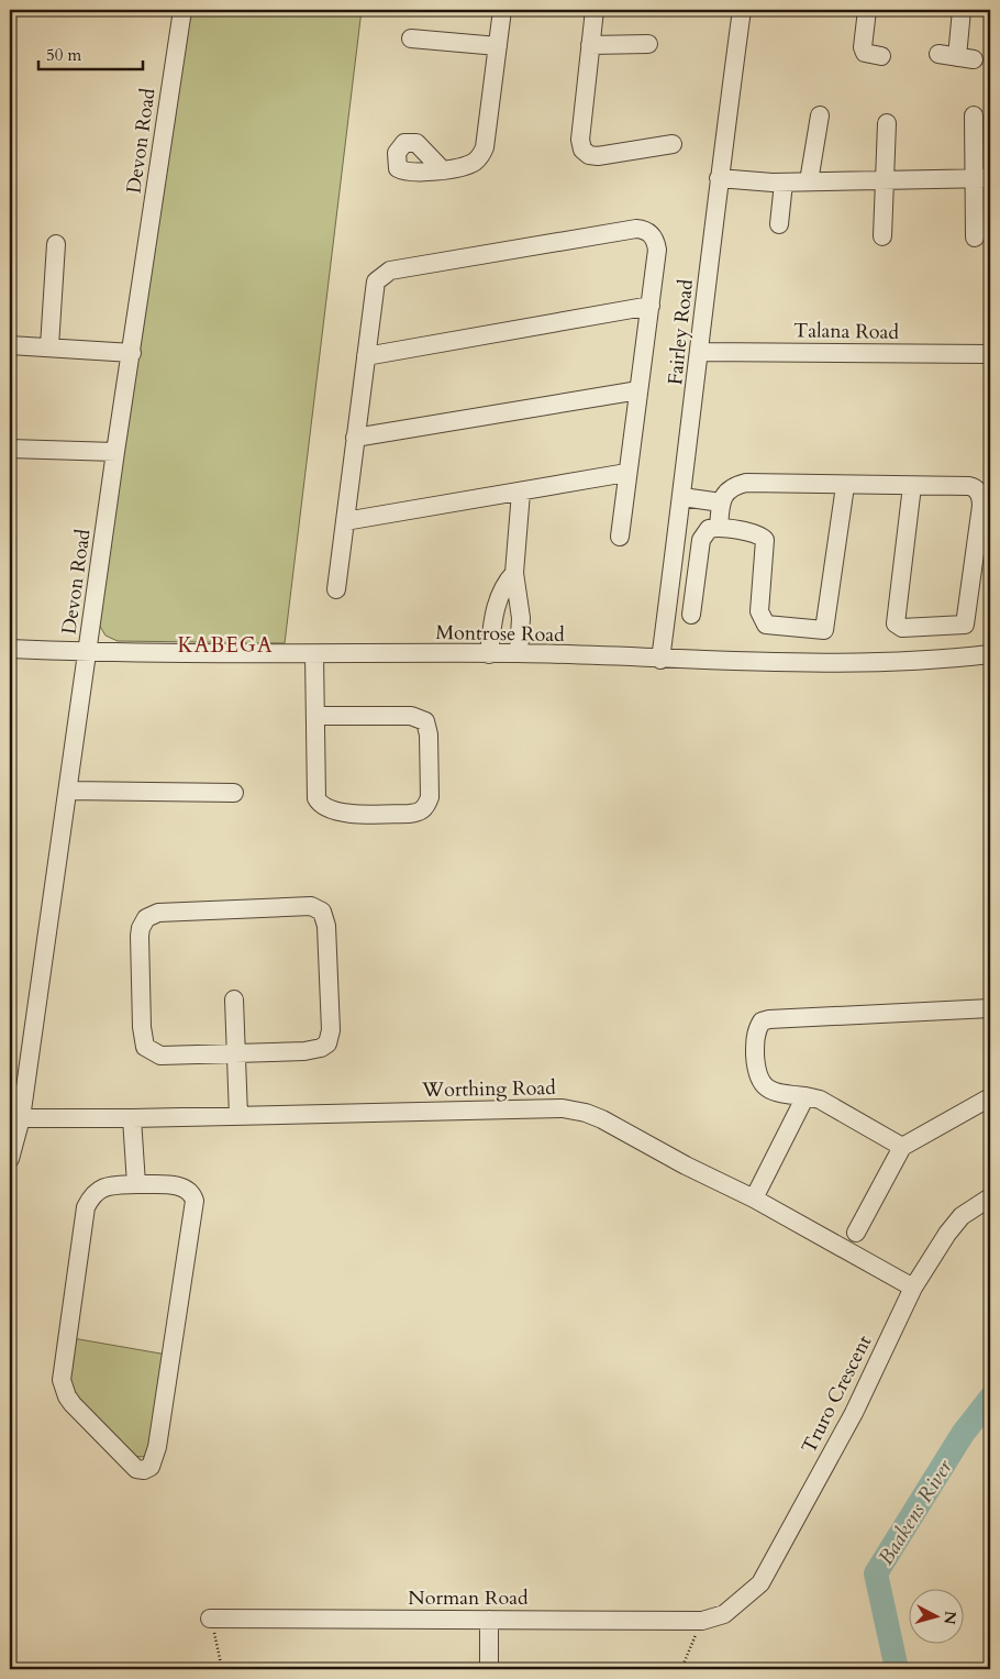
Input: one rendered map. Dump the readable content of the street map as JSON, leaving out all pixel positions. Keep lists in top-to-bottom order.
{
  "streets": {
    "street": [
      "Devon Road",
      "Talana Road",
      "Fairley Road",
      "Montrose Road",
      "Worthing Road",
      "Truro Crescent",
      "Norman Road"
    ]
  },
  "crossings": [
    ["Devon Road", "Montrose Road"],
    ["Devon Road", "Worthing Road"],
    ["Talana Road", "Fairley Road"],
    ["Fairley Road", "Montrose Road"],
    ["Worthing Road", "Truro Crescent"],
    ["Truro Crescent", "Norman Road"]
  ],
  "districts": ["KABEGA"],
  "water": ["Baakens River"],
  "scale_bar": "50 m",
  "north": "right"
}
